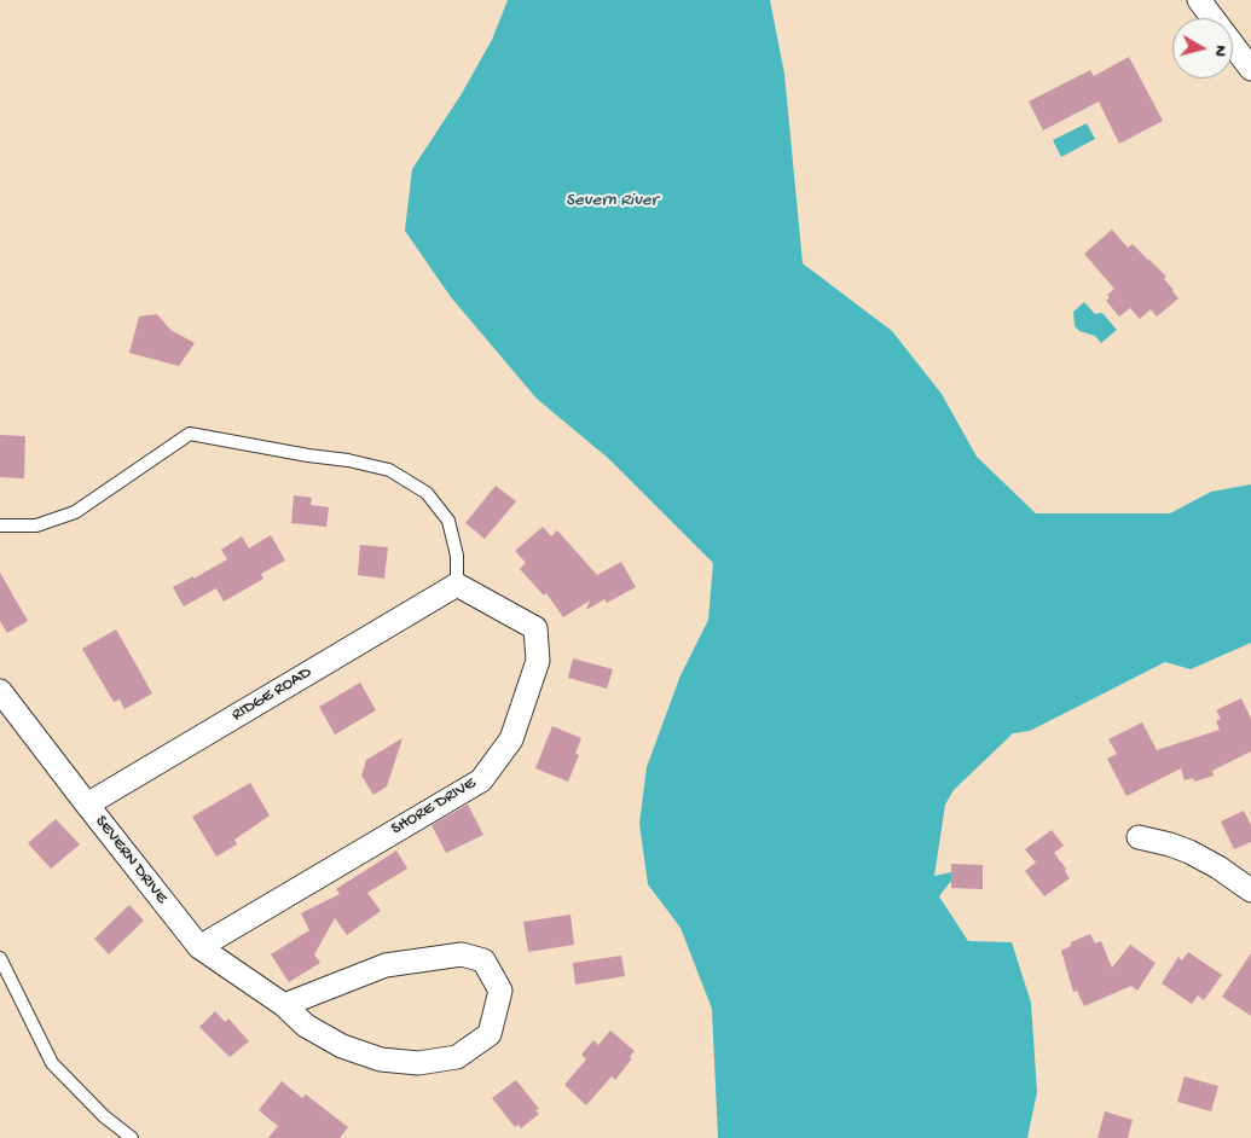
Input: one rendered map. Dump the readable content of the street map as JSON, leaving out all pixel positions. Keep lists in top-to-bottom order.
{
  "streets": {
    "street": ["RIDGE ROAD", "SHORE DRIVE", "SEVERN DRIVE"]
  },
  "crossings": [
    ["RIDGE ROAD", "SHORE DRIVE"],
    ["RIDGE ROAD", "SEVERN DRIVE"],
    ["SHORE DRIVE", "SEVERN DRIVE"]
  ],
  "water": ["Severn River"],
  "north": "right"
}
